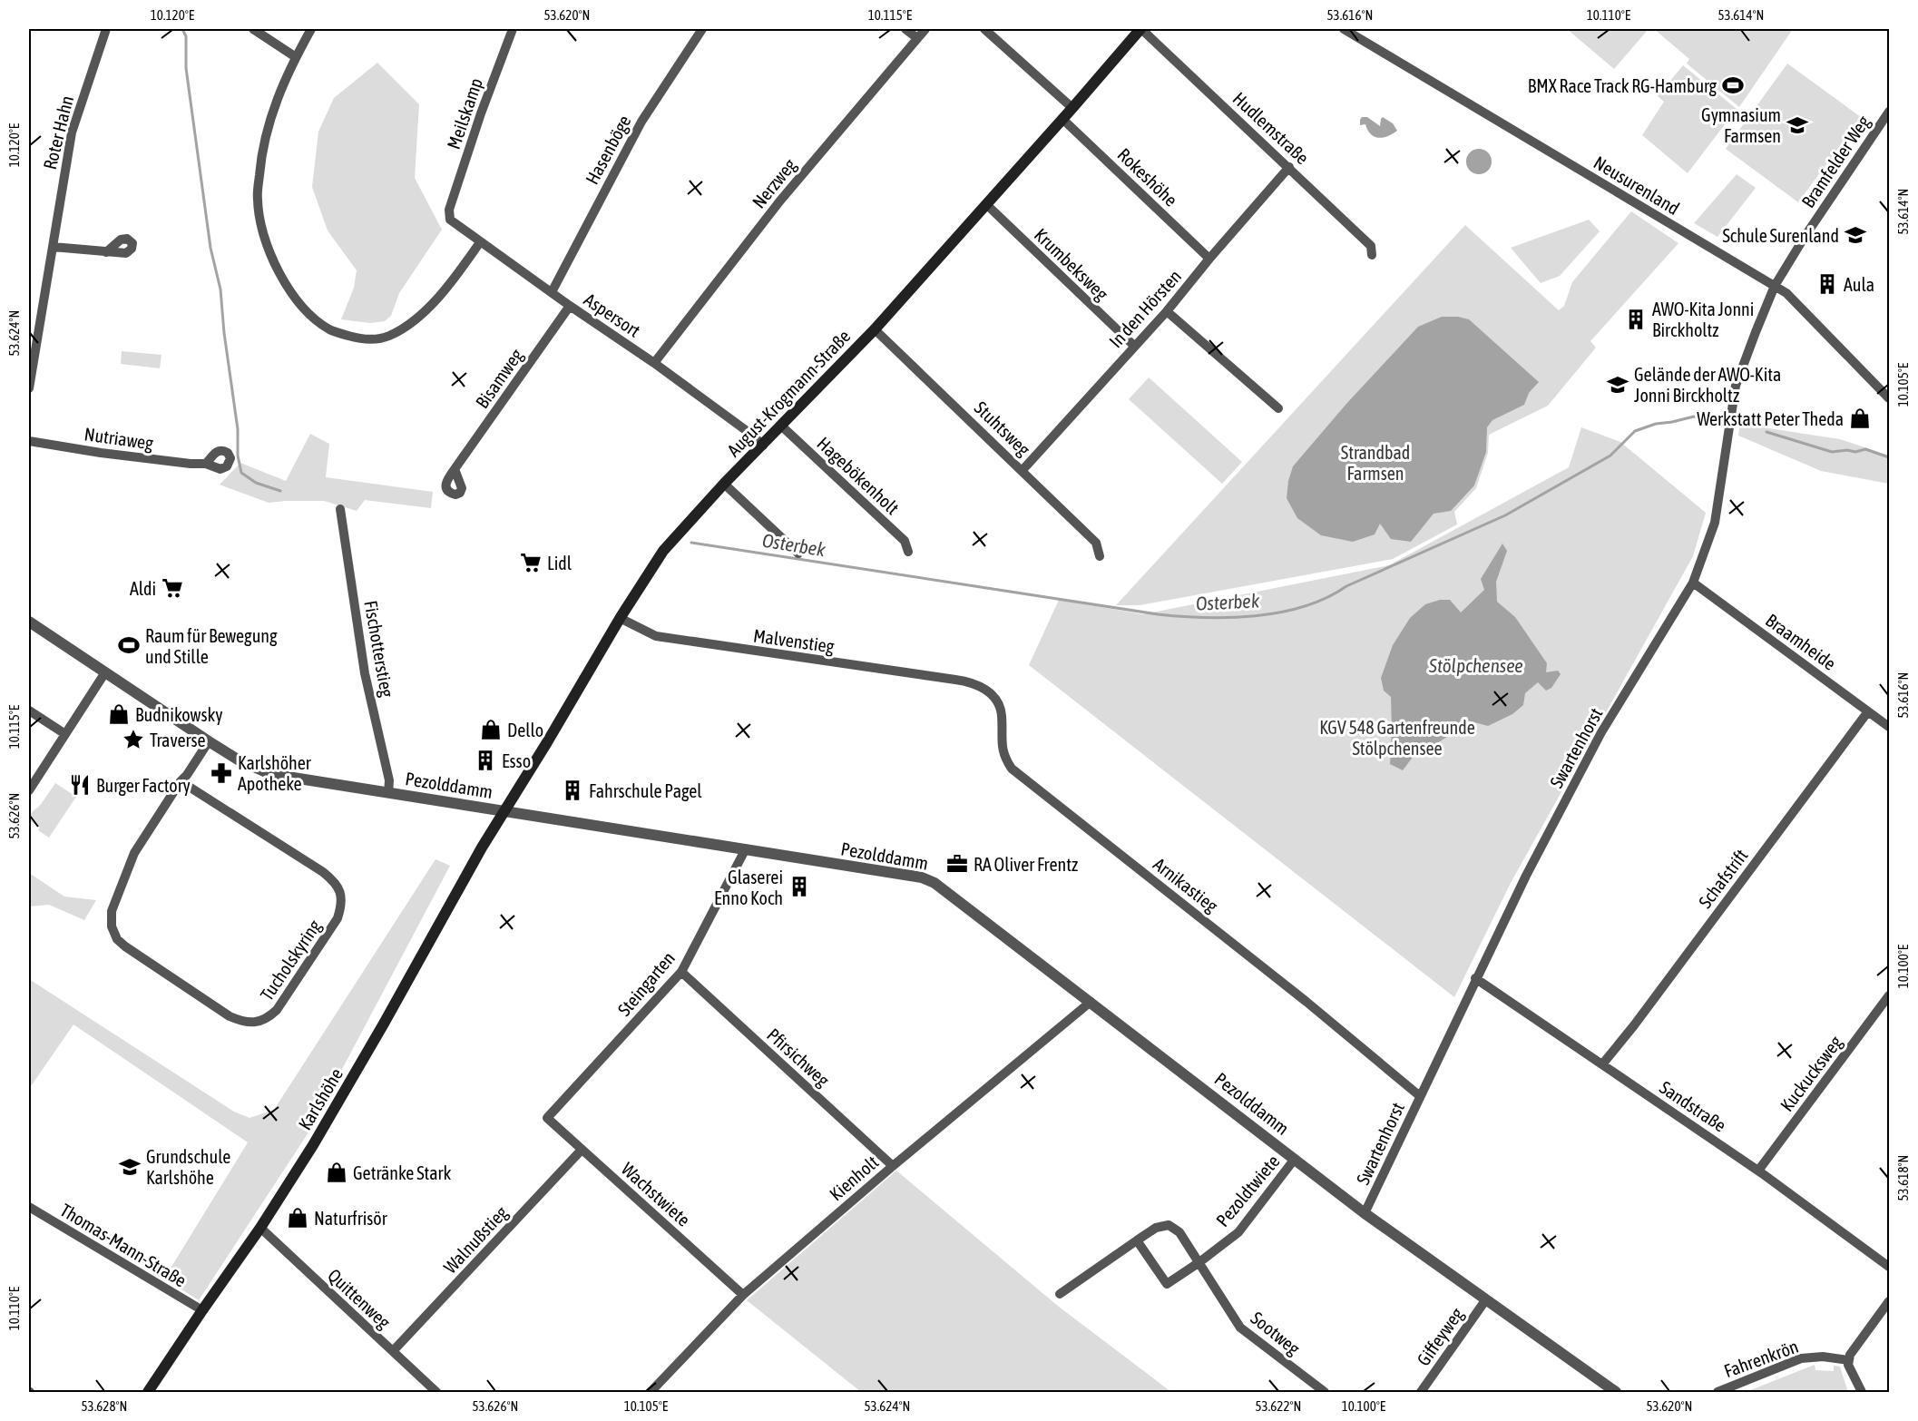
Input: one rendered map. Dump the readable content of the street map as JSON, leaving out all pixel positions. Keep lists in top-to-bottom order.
{
  "streets": {
    "main road": ["August-Krogmann-Straße", "Karlshöhe"],
    "street": [
      "Meilskamp",
      "Hudlemstraße",
      "Roter Hahn",
      "Hasenböge",
      "Bramfelder Weg",
      "Rokeshöhe",
      "Nerzweg",
      "Neusurenland",
      "Krumbeksweg",
      "In den Hörsten",
      "Aspersort",
      "Bisamweg",
      "Stuhtsweg",
      "Nutriaweg",
      "Hagebökenholt",
      "Malvenstieg",
      "Braamheide",
      "Fischotterstieg",
      "Swartenhorst",
      "Pezolddamm",
      "Schafstrift",
      "Arnikastieg",
      "Tucholskyring",
      "Steingarten",
      "Pfirsichweg",
      "Kuckucksweg",
      "Sandstraße",
      "Kienholt",
      "Pezoldtwiete",
      "Wachstwiete",
      "Walnußstieg",
      "Thomas-Mann-Straße",
      "Quittenweg",
      "Sootweg",
      "Giffeyweg",
      "Fahrenkrön"
    ]
  },
  "crossings": [
    ["Meilskamp", "Aspersort"],
    ["Hudlemstraße", "In den Hörsten"],
    ["Hudlemstraße", "August-Krogmann-Straße"],
    ["Hasenböge", "Aspersort"],
    ["Bramfelder Weg", "Neusurenland"],
    ["Bramfelder Weg", "Swartenhorst"],
    ["Rokeshöhe", "In den Hörsten"],
    ["Rokeshöhe", "August-Krogmann-Straße"],
    ["Nerzweg", "Aspersort"],
    ["Neusurenland", "Swartenhorst"],
    ["Krumbeksweg", "In den Hörsten"],
    ["Krumbeksweg", "August-Krogmann-Straße"],
    ["In den Hörsten", "Stuhtsweg"],
    ["Aspersort", "Bisamweg"],
    ["Aspersort", "August-Krogmann-Straße"],
    ["August-Krogmann-Straße", "Stuhtsweg"],
    ["August-Krogmann-Straße", "Hagebökenholt"],
    ["August-Krogmann-Straße", "Malvenstieg"],
    ["August-Krogmann-Straße", "Pezolddamm"],
    ["August-Krogmann-Straße", "Karlshöhe"],
    ["Malvenstieg", "Arnikastieg"],
    ["Braamheide", "Swartenhorst"],
    ["Braamheide", "Schafstrift"],
    ["Fischotterstieg", "Pezolddamm"],
    ["Swartenhorst", "Pezolddamm"],
    ["Swartenhorst", "Arnikastieg"],
    ["Swartenhorst", "Sandstraße"],
    ["Pezolddamm", "Tucholskyring"],
    ["Pezolddamm", "Steingarten"],
    ["Pezolddamm", "Karlshöhe"],
    ["Pezolddamm", "Kienholt"],
    ["Pezolddamm", "Pezoldtwiete"],
    ["Pezolddamm", "Giffeyweg"],
    ["Schafstrift", "Sandstraße"],
    ["Steingarten", "Pfirsichweg"],
    ["Steingarten", "Wachstwiete"],
    ["Pfirsichweg", "Kienholt"],
    ["Kuckucksweg", "Sandstraße"],
    ["Karlshöhe", "Thomas-Mann-Straße"],
    ["Karlshöhe", "Quittenweg"],
    ["Kienholt", "Wachstwiete"],
    ["Pezoldtwiete", "Sootweg"],
    ["Wachstwiete", "Walnußstieg"],
    ["Walnußstieg", "Quittenweg"]
  ],
  "water": ["Osterbek", "Stölpchensee"],
  "parks": ["Strandbad Farmsen", "KGV 548 Gartenfreunde Stölpchensee"],
  "places": {
    "sports": ["BMX Race Track RG-Hamburg", "Raum für Bewegung und Stille"],
    "school or university": [
      "Gymnasium Farmsen",
      "Schule Surenland",
      "Gelände der AWO-Kita Jonni Birckholtz",
      "Grundschule Karlshöhe"
    ],
    "building": [
      "Aula",
      "AWO-Kita Jonni Birckholtz",
      "Esso",
      "Fahrschule Pagel",
      "Glaserei Enno Koch"
    ],
    "shop": [
      "Werkstatt Peter Theda",
      "Budnikowsky",
      "Dello",
      "Getränke Stark",
      "Naturfrisör"
    ],
    "supermarket": ["Lidl", "Aldi"],
    "place": ["Traverse"],
    "pharmacy": ["Karlshöher Apotheke"],
    "restaurant": ["Burger Factory"],
    "office": ["RA Oliver Frentz"]
  },
  "coordinates": [
    "10.120°E",
    "53.620°N",
    "10.115°E",
    "53.616°N",
    "10.110°E",
    "53.614°N",
    "53.624°N",
    "10.105°E",
    "53.626°N",
    "10.100°E",
    "53.618°N",
    "53.628°N",
    "53.622°N"
  ]
}
